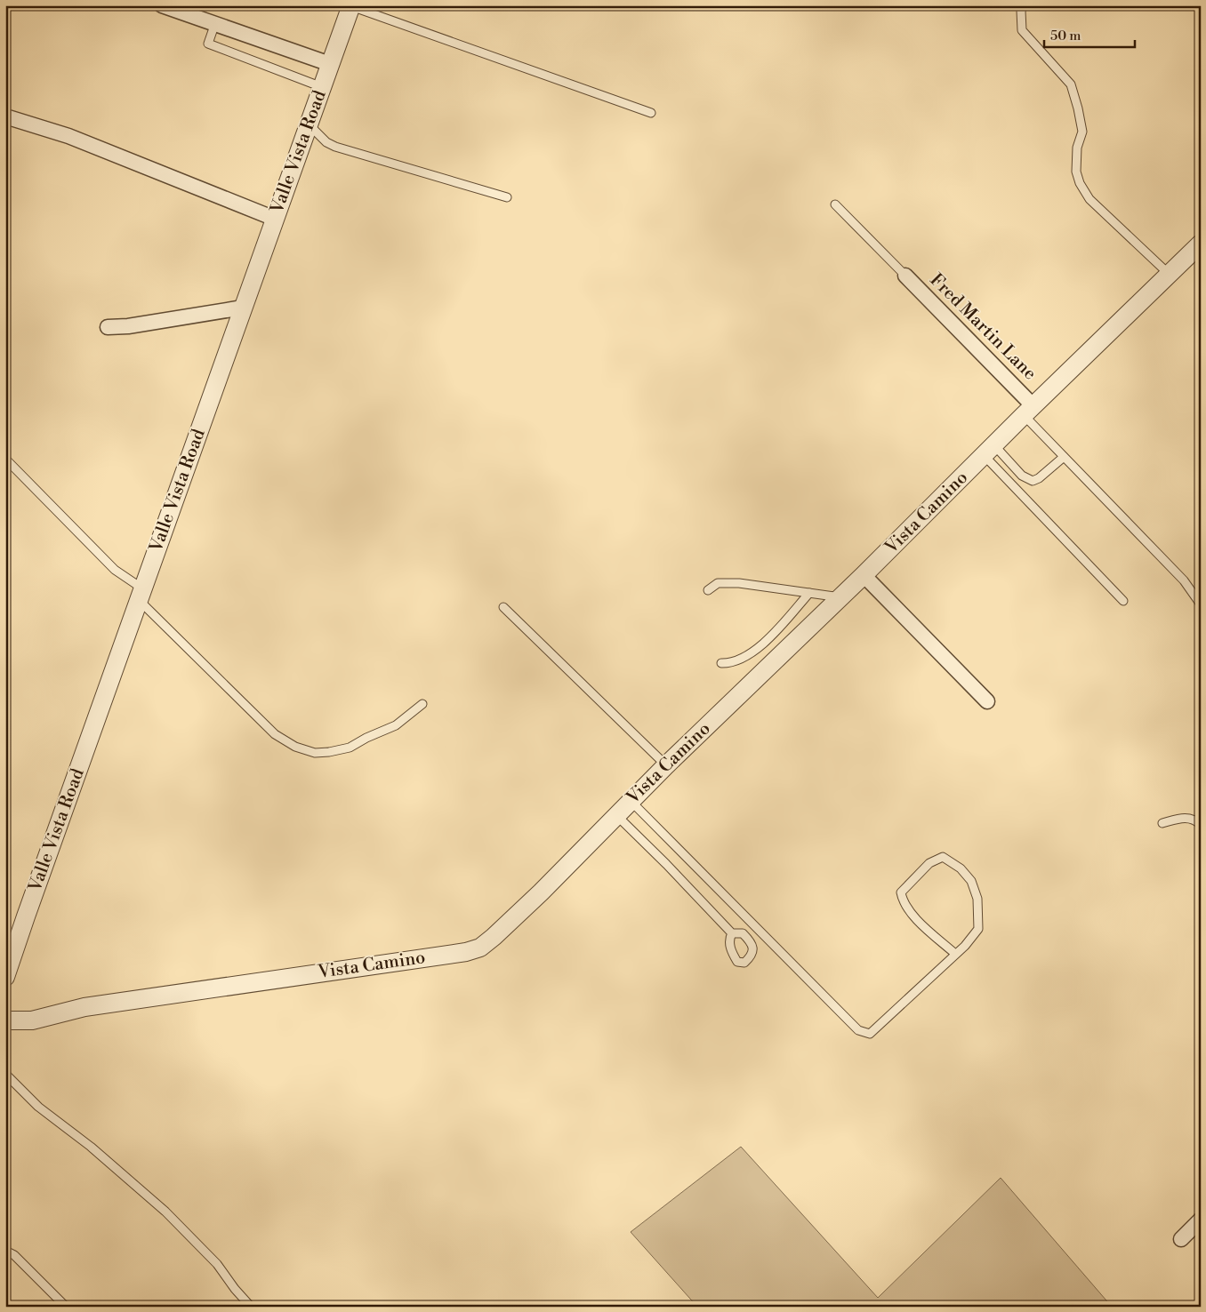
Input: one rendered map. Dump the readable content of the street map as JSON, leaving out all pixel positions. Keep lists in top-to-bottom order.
{
  "streets": {
    "street": ["Valle Vista Road", "Fred Martin Lane", "Vista Camino"]
  },
  "crossings": [
    ["Fred Martin Lane", "Vista Camino"]
  ],
  "scale_bar": "50 m"
}
